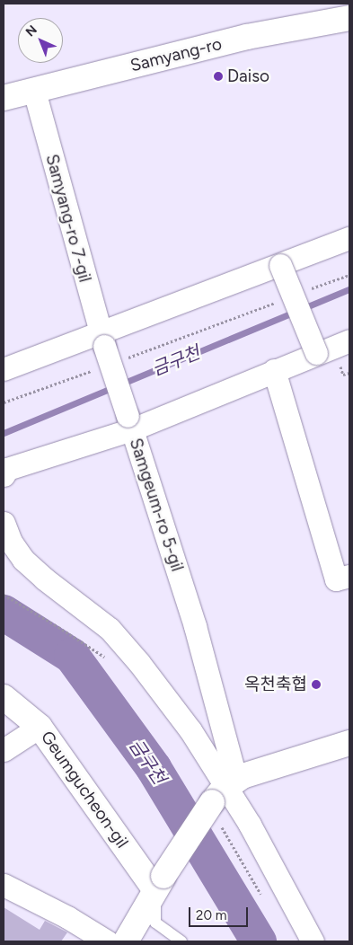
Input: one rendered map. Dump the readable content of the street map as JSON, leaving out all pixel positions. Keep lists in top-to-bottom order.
{
  "streets": {
    "street": [
      "Samyang-ro",
      "Samyang-ro 7-gil",
      "Samgeum-ro 5-gil",
      "Geumgucheon-gil"
    ]
  },
  "crossings": [
    ["Samyang-ro", "Samyang-ro 7-gil"],
    ["Samyang-ro 7-gil", "Samgeum-ro 5-gil"]
  ],
  "water": ["금구천"],
  "places": ["Daiso", "옥천축협"],
  "scale_bar": "20 m",
  "north": "top left"
}
